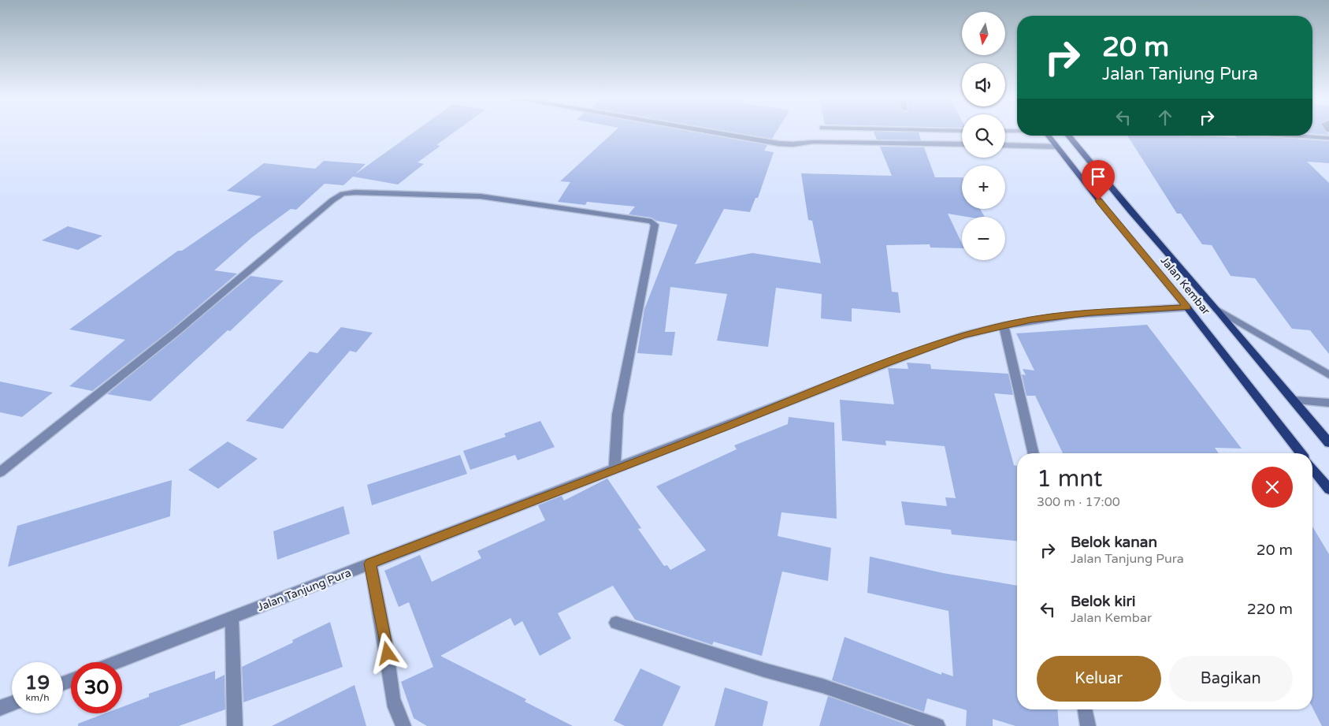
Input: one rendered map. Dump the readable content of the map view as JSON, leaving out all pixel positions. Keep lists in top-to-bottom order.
{
  "streets": {
    "main road": ["Jalan Kembar"],
    "street": ["Jalan Tanjung Pura"]
  },
  "crossings": [
    ["Jalan Kembar", "Jalan Tanjung Pura"]
  ],
  "north": "bottom",
  "page": {
    "map_buttons": ["+", "−"],
    "turn": ["20 m", "Jalan Tanjung Pura"],
    "heading": ["1 mnt", "300 m · 17:00"],
    "list": [
      {
        "name": "Belok kanan",
        "note": "Jalan Tanjung Pura",
        "value": "20 m"
      },
      {
        "name": "Belok kiri",
        "note": "Jalan Kembar",
        "value": "220 m"
      }
    ],
    "buttons": ["Keluar", "Bagikan"],
    "speed": "19 km/h",
    "limit": "30"
  }
}
